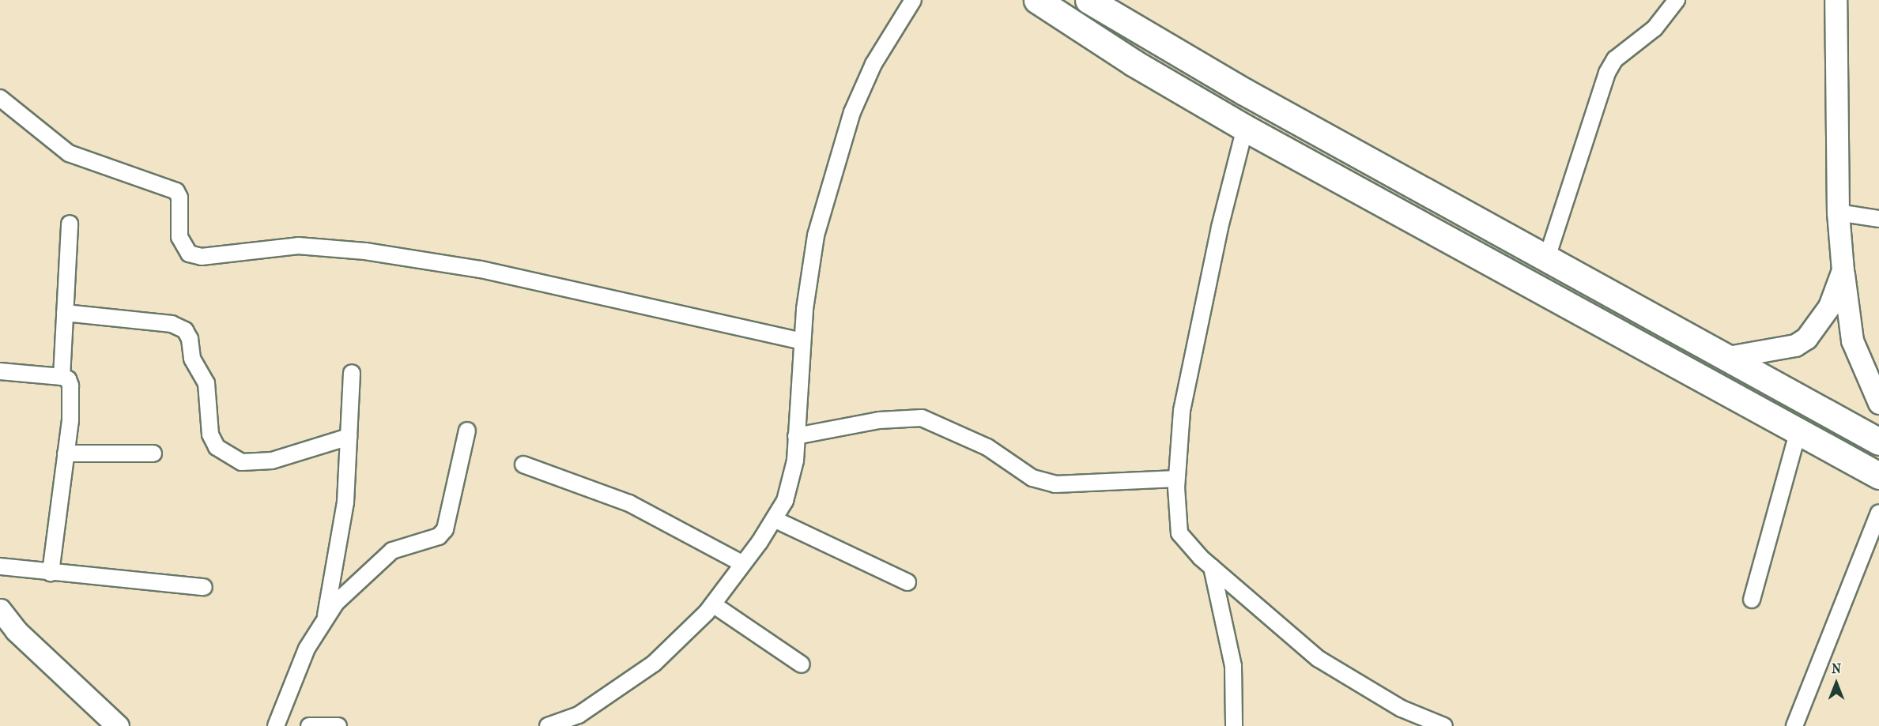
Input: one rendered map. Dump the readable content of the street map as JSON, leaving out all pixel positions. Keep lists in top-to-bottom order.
{
  "north": "top"
}
